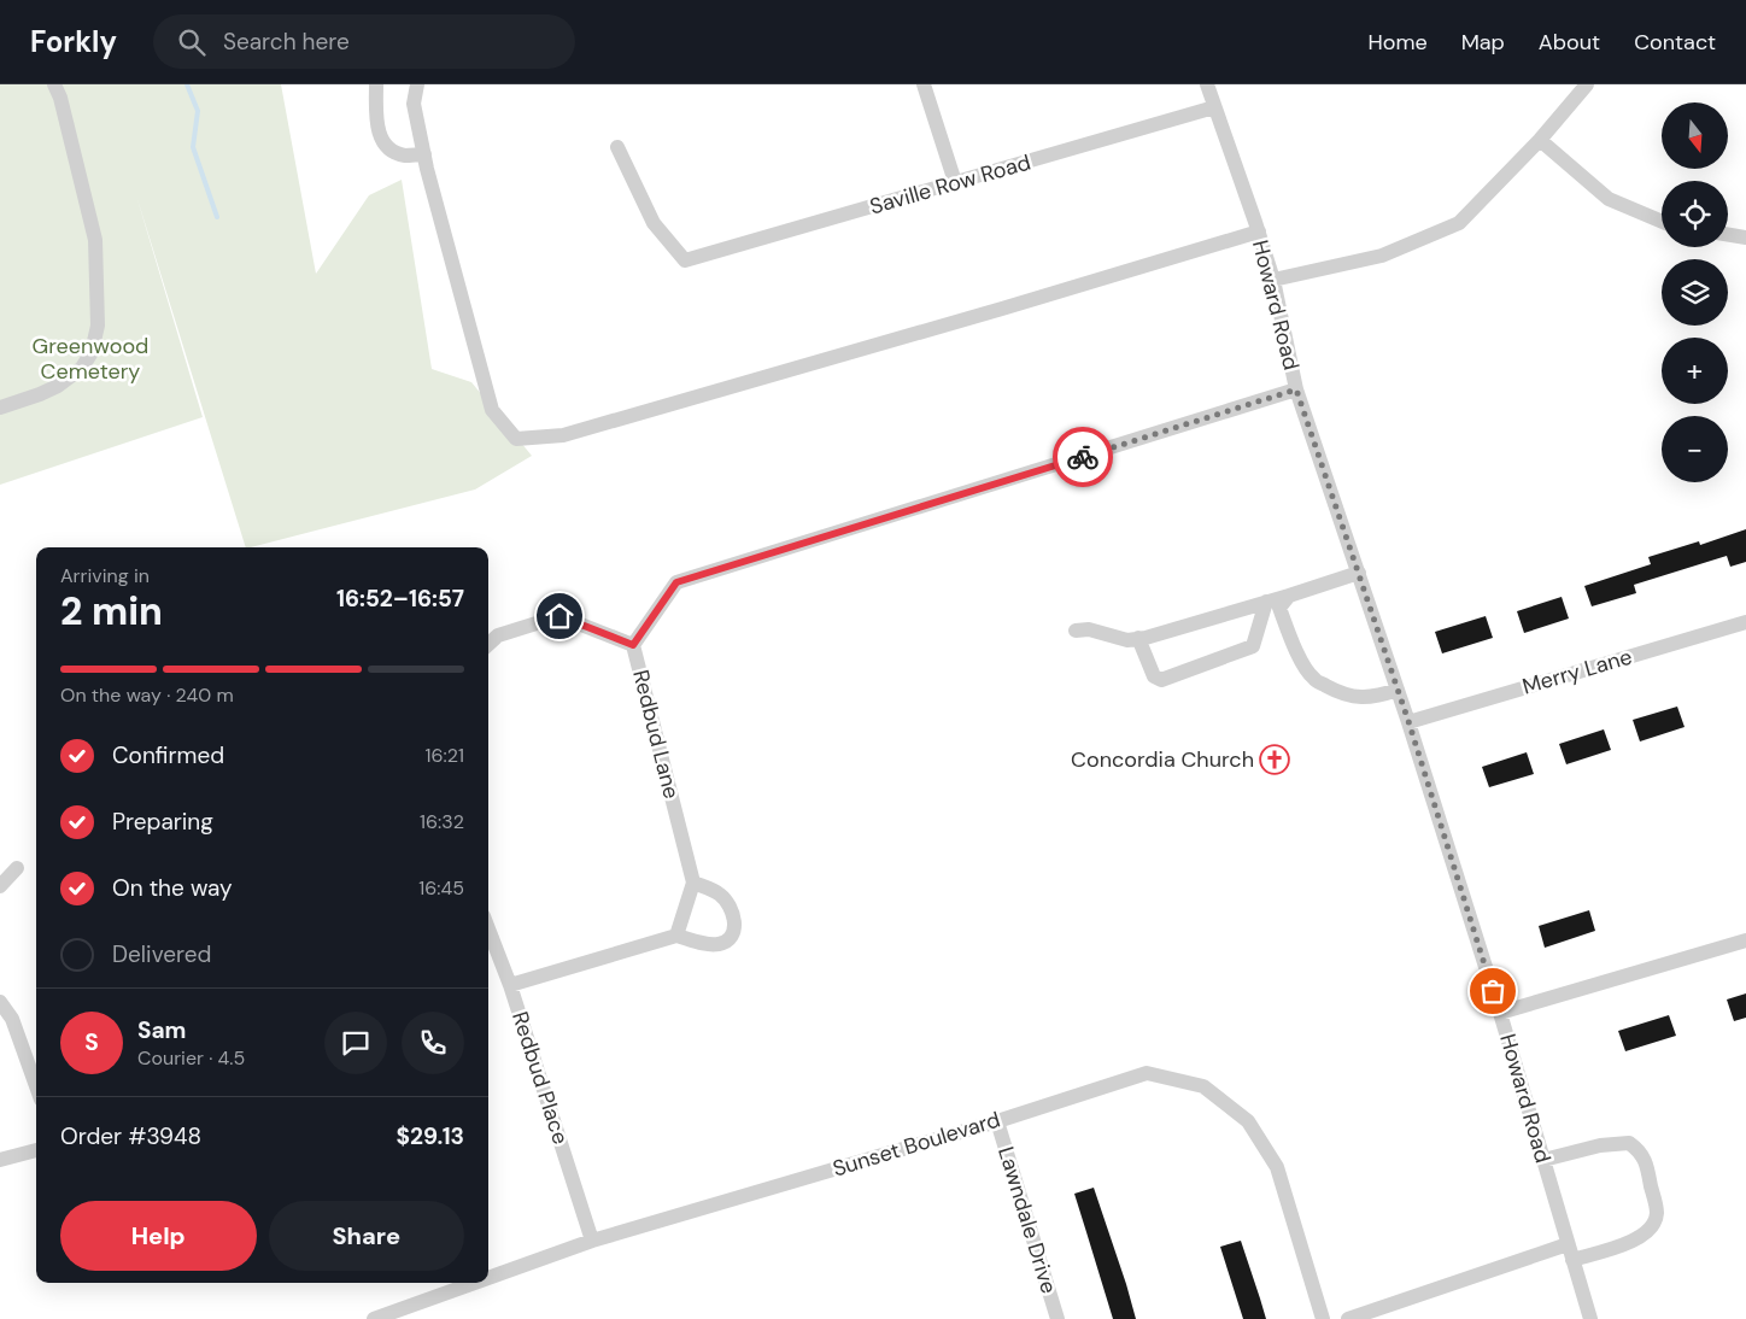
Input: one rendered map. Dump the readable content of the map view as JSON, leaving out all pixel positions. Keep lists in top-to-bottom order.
{
  "streets": {
    "street": [
      "Saville Row Road",
      "Howard Road",
      "Merry Lane",
      "Redbud Lane",
      "Redbud Place",
      "Sunset Boulevard",
      "Lawndale Drive"
    ]
  },
  "crossings": [
    ["Saville Row Road", "Howard Road"],
    ["Howard Road", "Merry Lane"],
    ["Howard Road", "Redbud Lane"],
    ["Redbud Place", "Sunset Boulevard"],
    ["Sunset Boulevard", "Lawndale Drive"]
  ],
  "parks": ["Greenwood Cemetery"],
  "places": {
    "church": ["Concordia Church"]
  },
  "north": "bottom",
  "page": {
    "header": "Forkly",
    "search": "Search here",
    "nav": [
      "Home",
      "Map",
      "About",
      "Contact"
    ],
    "map_buttons": ["+", "−"],
    "heading": ["2 min", "Arriving in", "16:52–16:57"],
    "panel": [
      "Sam",
      "Courier · 4.5",
      "Order #3948",
      "$29.13"
    ],
    "bar": "On the way · 240 m",
    "list": [
      ["Confirmed", "16:21"],
      ["Preparing", "16:32"],
      ["On the way", "16:45"],
      "Delivered"
    ],
    "round": "S",
    "buttons": ["Help", "Share"]
  }
}
